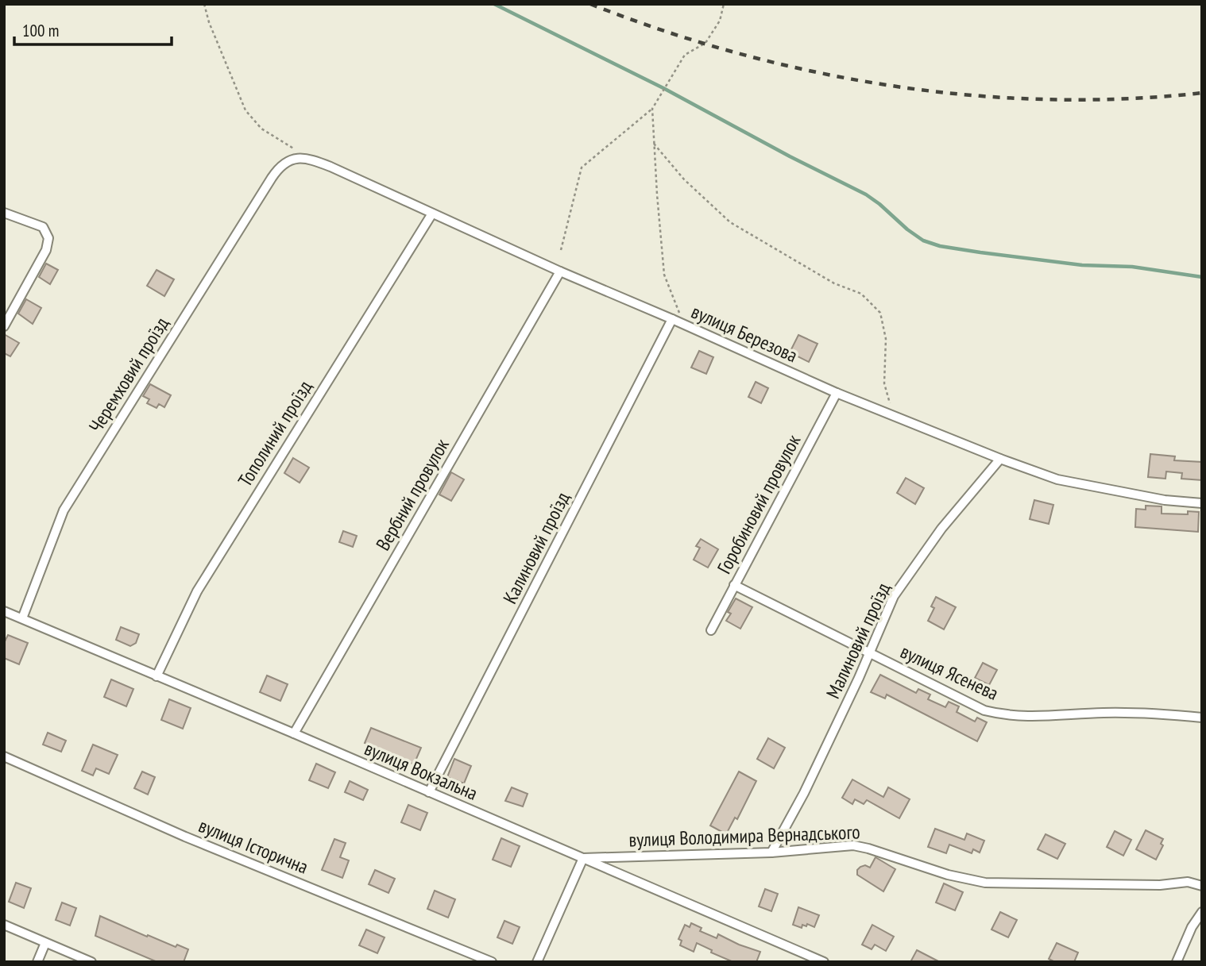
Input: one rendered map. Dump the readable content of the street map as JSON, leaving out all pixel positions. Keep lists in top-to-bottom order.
{
  "streets": {
    "street": [
      "вулиця Березова",
      "Черемховий проїзд",
      "Тополиний проїзд",
      "Вербний провулок",
      "Горобиновий провулок",
      "Калиновий проїзд",
      "Малиновий проїзд",
      "вулиця Ясенева",
      "вулиця Вокзальна",
      "вулиця Володимира Вернадського",
      "вулиця Історична"
    ]
  },
  "crossings": [
    ["вулиця Березова", "Черемховий проїзд"],
    ["вулиця Березова", "Тополиний проїзд"],
    ["вулиця Березова", "Вербний провулок"],
    ["вулиця Березова", "Горобиновий провулок"],
    ["вулиця Березова", "Калиновий проїзд"],
    ["вулиця Березова", "Малиновий проїзд"],
    ["Черемховий проїзд", "вулиця Вокзальна"],
    ["Тополиний проїзд", "вулиця Вокзальна"],
    ["Вербний провулок", "вулиця Вокзальна"],
    ["Горобиновий провулок", "вулиця Ясенева"],
    ["Калиновий проїзд", "вулиця Вокзальна"],
    ["Малиновий проїзд", "вулиця Ясенева"],
    ["Малиновий проїзд", "вулиця Володимира Вернадського"],
    ["вулиця Вокзальна", "вулиця Володимира Вернадського"]
  ],
  "scale_bar": "100 m"
}
